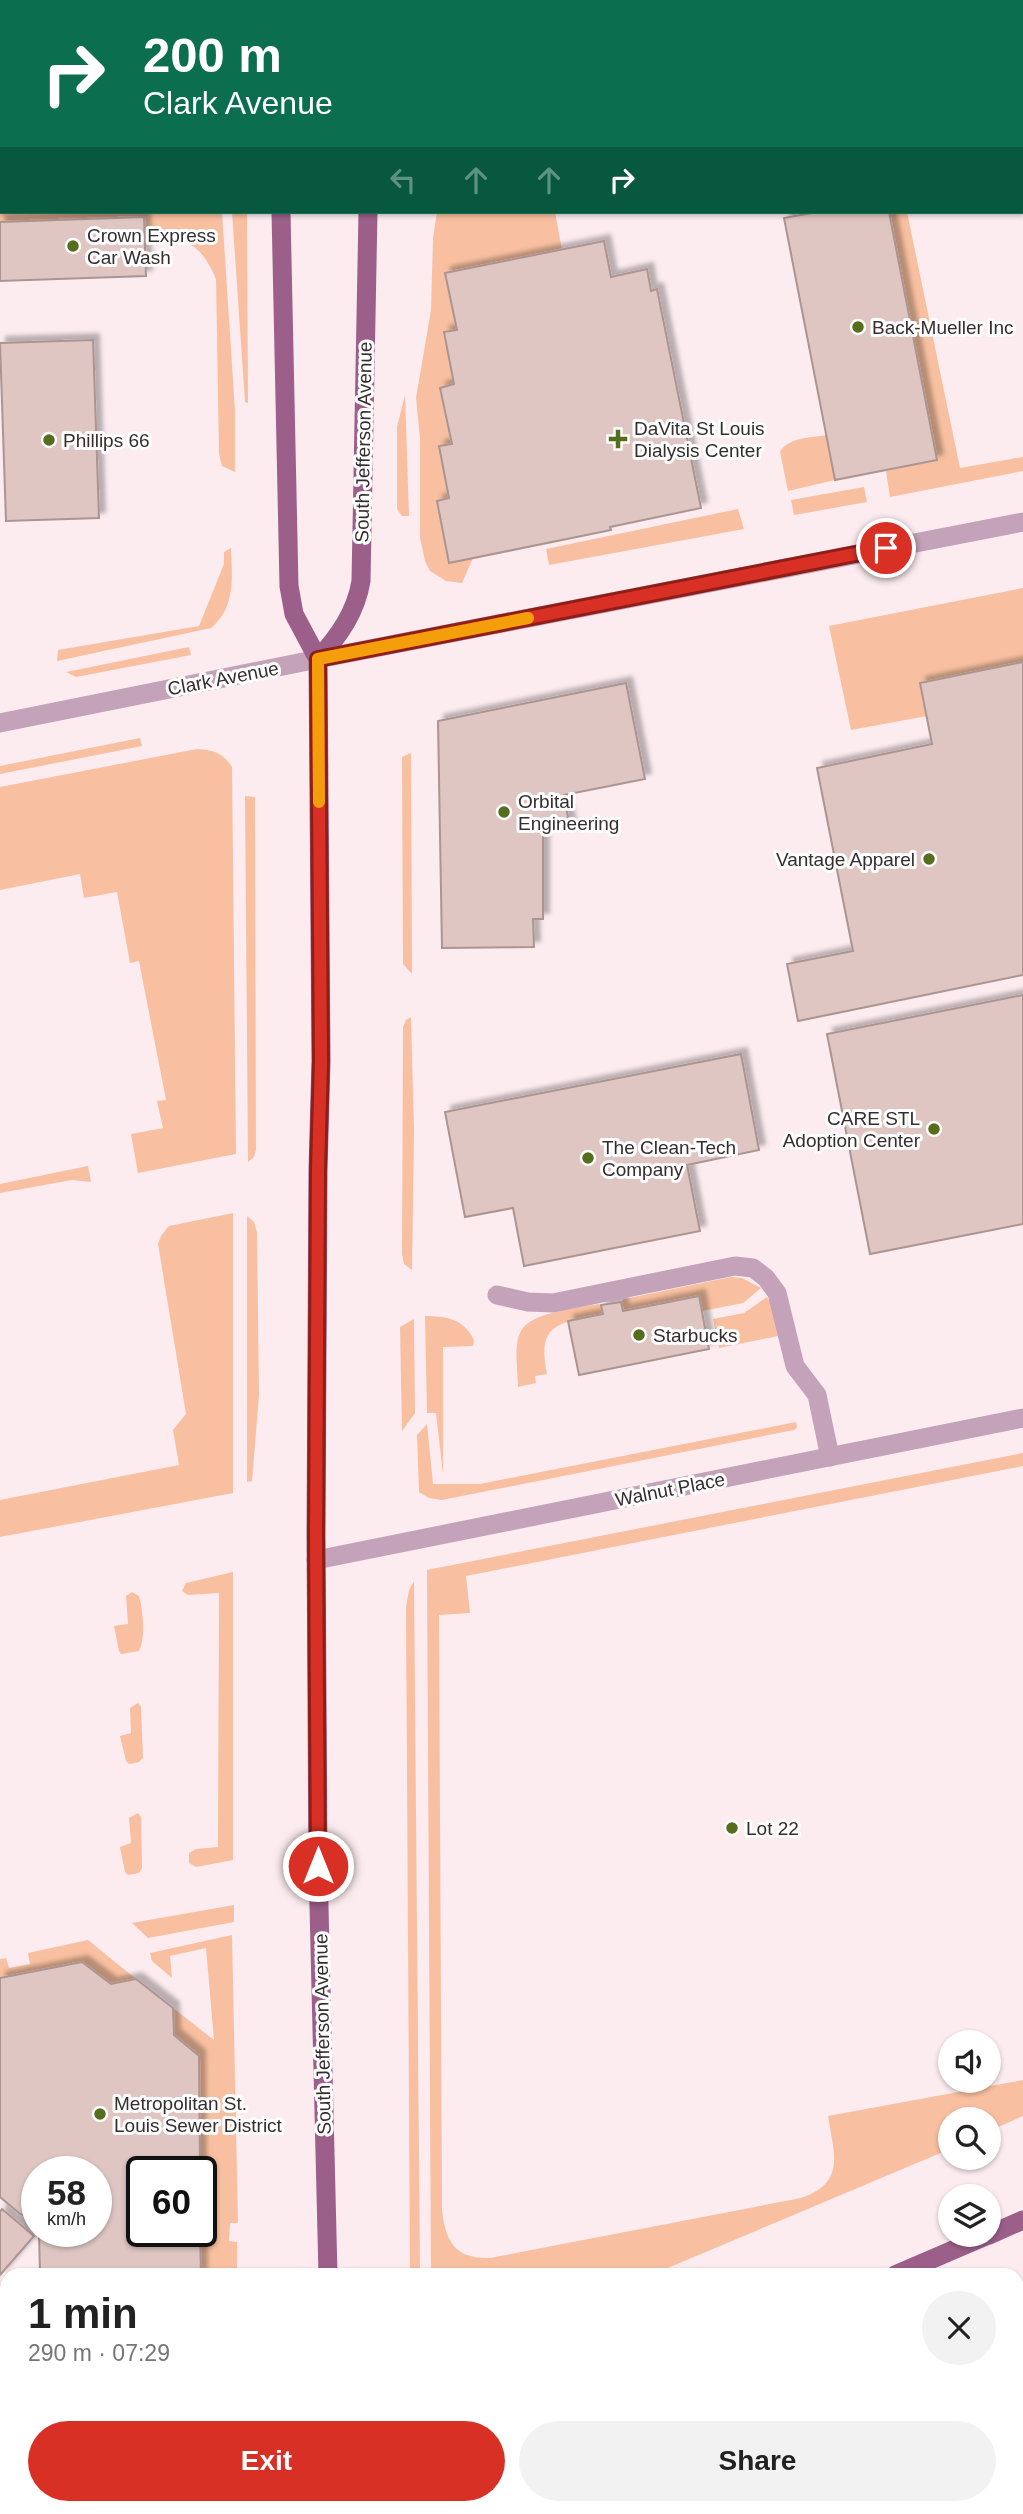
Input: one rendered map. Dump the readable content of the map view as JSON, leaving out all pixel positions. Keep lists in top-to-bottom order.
{
  "streets": {
    "main road": ["South Jefferson Avenue"],
    "street": ["Clark Avenue", "Walnut Place"]
  },
  "crossings": [
    ["South Jefferson Avenue", "Clark Avenue"],
    ["South Jefferson Avenue", "Walnut Place"]
  ],
  "places": {
    "other": [
      "Crown Express Car Wash",
      "Back-Mueller Inc",
      "Phillips 66",
      "Orbital Engineering",
      "Vantage Apparel",
      "CARE STL Adoption Center",
      "The Clean-Tech Company",
      "Starbucks",
      "Lot 22",
      "Metropolitan St. Louis Sewer District"
    ],
    "health": ["DaVita St Louis Dialysis Center"]
  },
  "page": {
    "turn": ["200 m", "Clark Avenue"],
    "speed": "58 km/h",
    "limit": "60",
    "heading": ["1 min", "290 m · 07:29"],
    "buttons": ["Exit", "Share"]
  }
}
